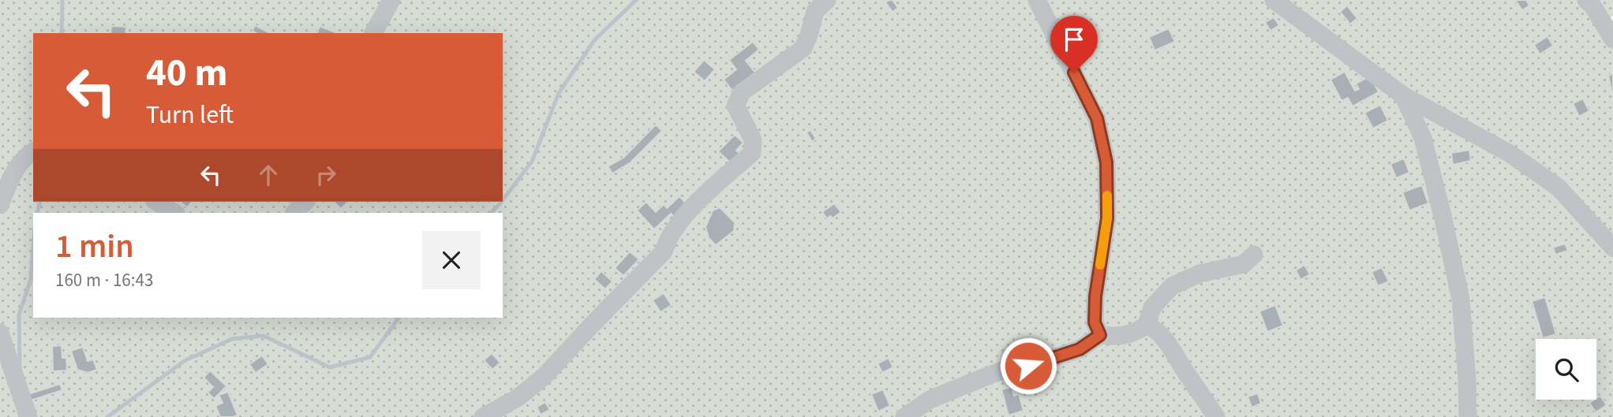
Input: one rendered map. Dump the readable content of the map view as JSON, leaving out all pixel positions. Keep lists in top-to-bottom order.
{
  "page": {
    "turn": ["40 m", "Turn left"],
    "heading": ["1 min", "160 m · 16:43"]
  }
}
